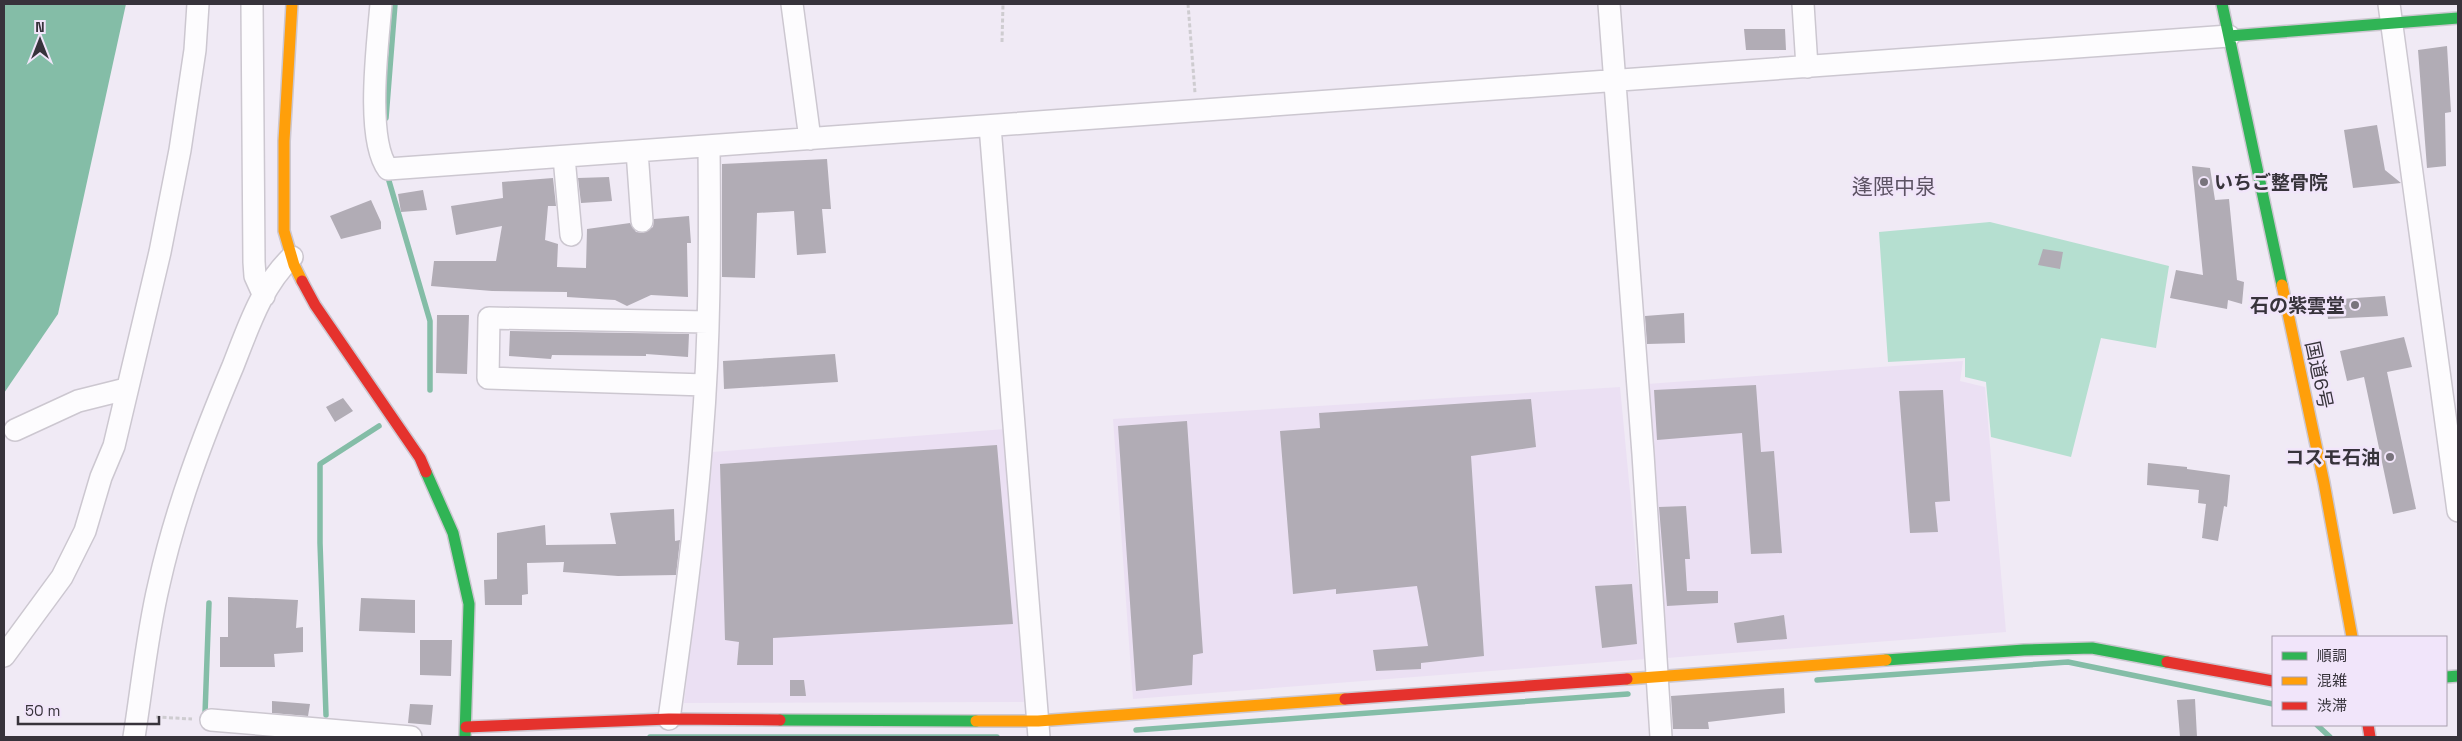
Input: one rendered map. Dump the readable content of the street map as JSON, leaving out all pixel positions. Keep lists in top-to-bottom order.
{
  "streets": {
    "main road": ["国道6号"]
  },
  "districts": ["逢隈中泉"],
  "places": ["いちご整骨院", "石の紫雲堂", "コスモ石油"],
  "legend": ["順調", "混雑", "渋滞"],
  "scale_bar": "50 m",
  "north": "top"
}
